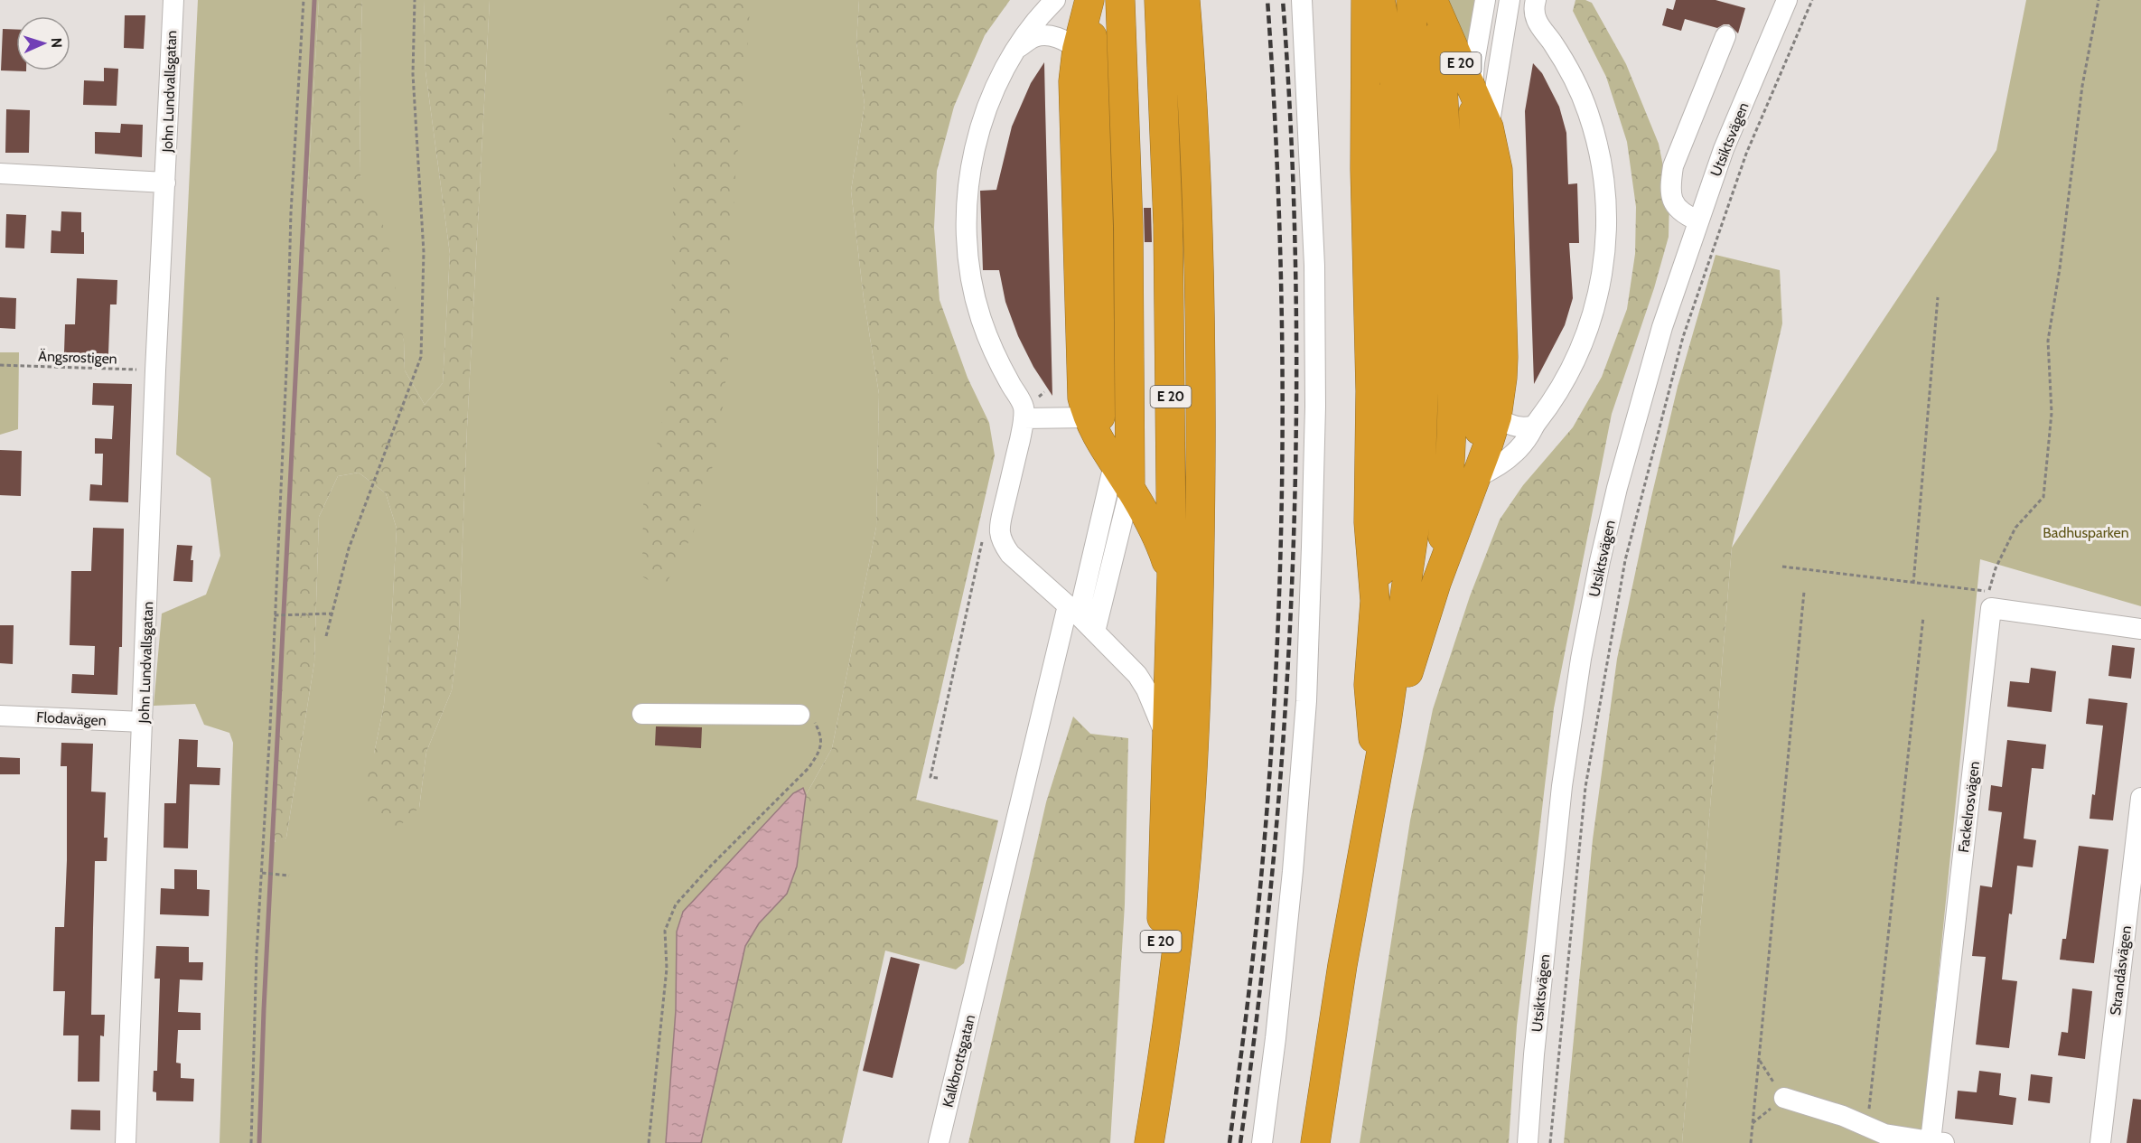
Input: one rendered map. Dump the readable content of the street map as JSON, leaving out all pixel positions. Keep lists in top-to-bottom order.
{
  "streets": {
    "highway": ["E 20"],
    "street": [
      "John Lundvallsgatan",
      "Utsiktsvägen",
      "Flodavägen",
      "Fackelrosvägen",
      "Strandåsvägen",
      "Kalkbrottsgatan"
    ],
    "path": ["Ängsrostigen"]
  },
  "crossings": [
    ["E 20", "Kalkbrottsgatan"],
    ["John Lundvallsgatan", "Ängsrostigen"],
    ["John Lundvallsgatan", "Flodavägen"]
  ],
  "parks": ["Badhusparken"],
  "north": "right"
}
